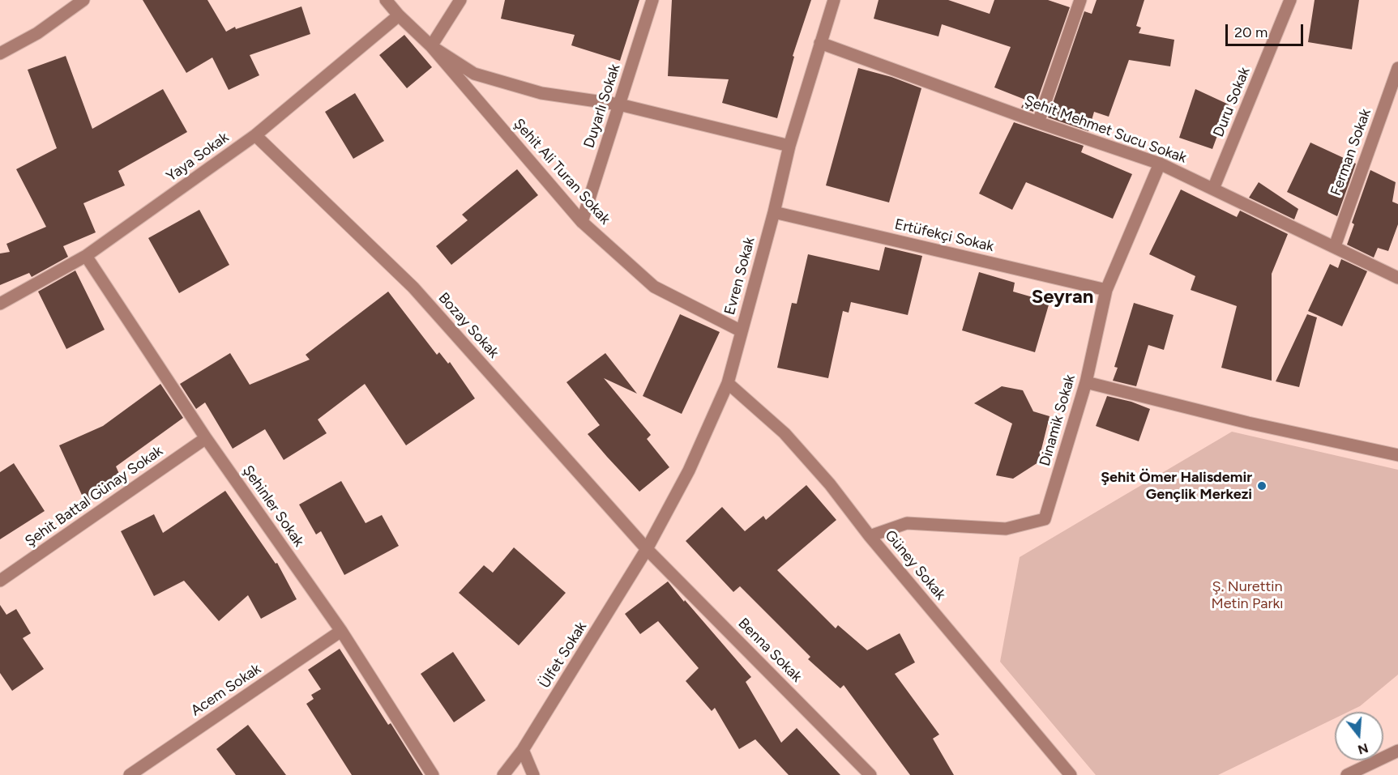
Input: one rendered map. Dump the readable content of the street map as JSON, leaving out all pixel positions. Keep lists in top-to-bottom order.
{
  "streets": {
    "street": [
      "Duru Sokak",
      "Duyarlı Sokak",
      "Şehit Mehmet Sucu Sokak",
      "Ferman Sokak",
      "Yaya Sokak",
      "Şehit Ali Turan Sokak",
      "Ertüfekçi Sokak",
      "Evren Sokak",
      "Bozay Sokak",
      "Dinamik Sokak",
      "Şehit Battal Günay Sokak",
      "Şehinler Sokak",
      "Güney Sokak",
      "Benna Sokak",
      "Ülfet Sokak",
      "Acem Sokak"
    ]
  },
  "crossings": [
    ["Duru Sokak", "Şehit Mehmet Sucu Sokak"],
    ["Duyarlı Sokak", "Şehit Ali Turan Sokak"],
    ["Şehit Mehmet Sucu Sokak", "Ferman Sokak"],
    ["Şehit Mehmet Sucu Sokak", "Evren Sokak"],
    ["Şehit Mehmet Sucu Sokak", "Dinamik Sokak"],
    ["Yaya Sokak", "Şehit Ali Turan Sokak"],
    ["Yaya Sokak", "Bozay Sokak"],
    ["Yaya Sokak", "Şehinler Sokak"],
    ["Şehit Ali Turan Sokak", "Evren Sokak"],
    ["Ertüfekçi Sokak", "Evren Sokak"],
    ["Ertüfekçi Sokak", "Dinamik Sokak"],
    ["Evren Sokak", "Bozay Sokak"],
    ["Evren Sokak", "Güney Sokak"],
    ["Evren Sokak", "Benna Sokak"],
    ["Evren Sokak", "Ülfet Sokak"],
    ["Bozay Sokak", "Benna Sokak"],
    ["Bozay Sokak", "Ülfet Sokak"],
    ["Dinamik Sokak", "Güney Sokak"],
    ["Şehit Battal Günay Sokak", "Şehinler Sokak"],
    ["Şehinler Sokak", "Acem Sokak"],
    ["Benna Sokak", "Ülfet Sokak"]
  ],
  "districts": ["Seyran"],
  "parks": ["Ş. Nurettin Metin Parkı"],
  "places": ["Şehit Ömer Halisdemir Gençlik Merkezi"],
  "scale_bar": "20 m",
  "north": "bottom"
}
